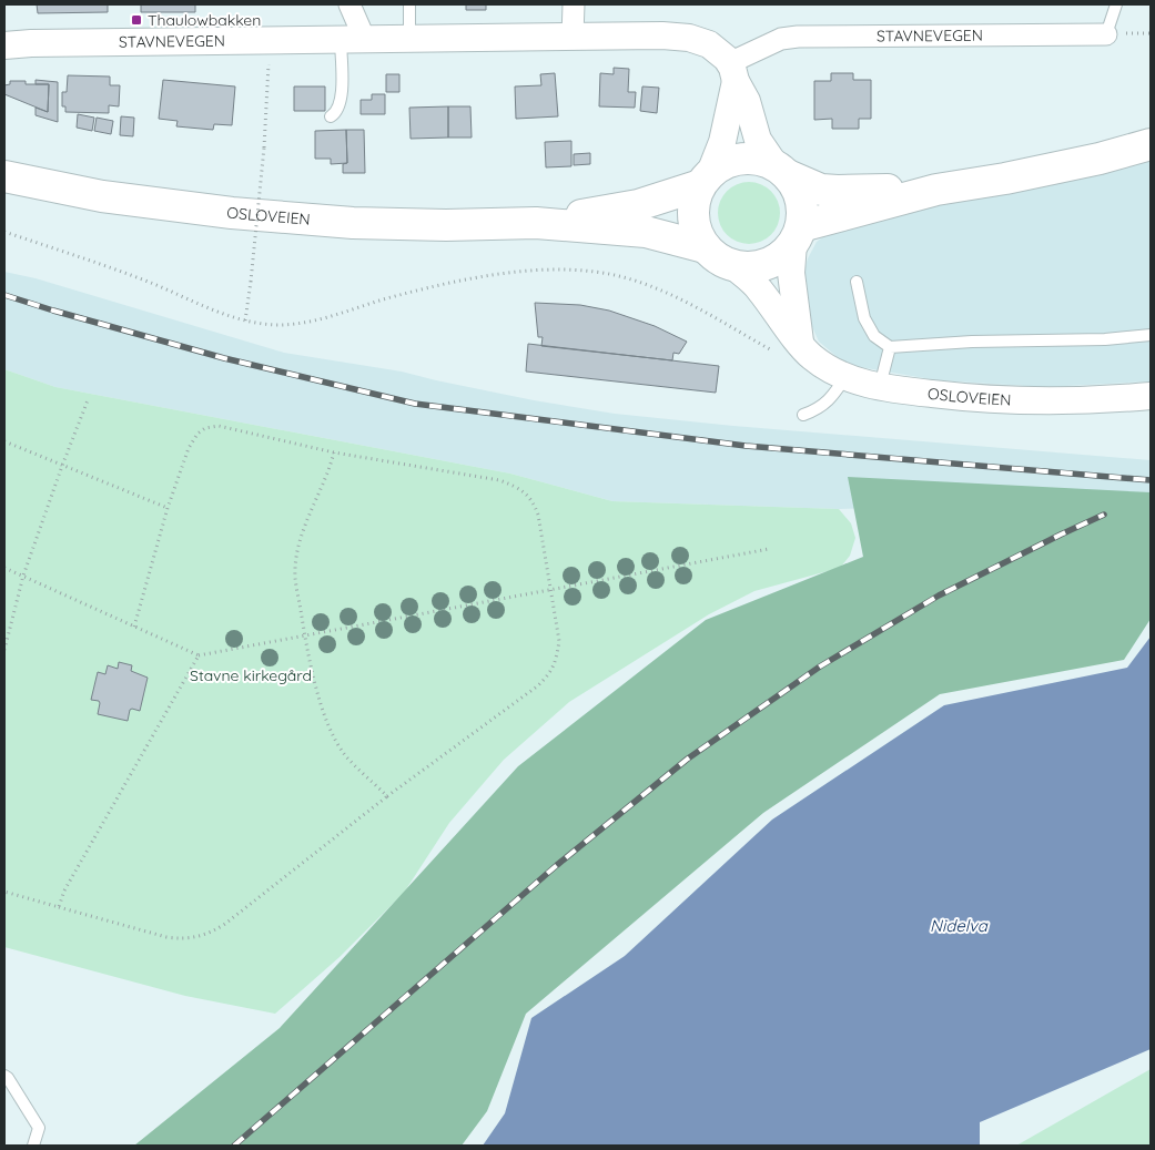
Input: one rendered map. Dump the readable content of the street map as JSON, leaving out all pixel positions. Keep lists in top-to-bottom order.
{
  "streets": {
    "highway": ["OSLOVEIEN"],
    "street": ["STAVNEVEGEN"]
  },
  "crossings": [
    ["STAVNEVEGEN", "OSLOVEIEN"]
  ],
  "water": ["Nidelva"],
  "parks": ["Stavne kirkegård"],
  "places": {
    "transit": ["Thaulowbakken"]
  }
}
